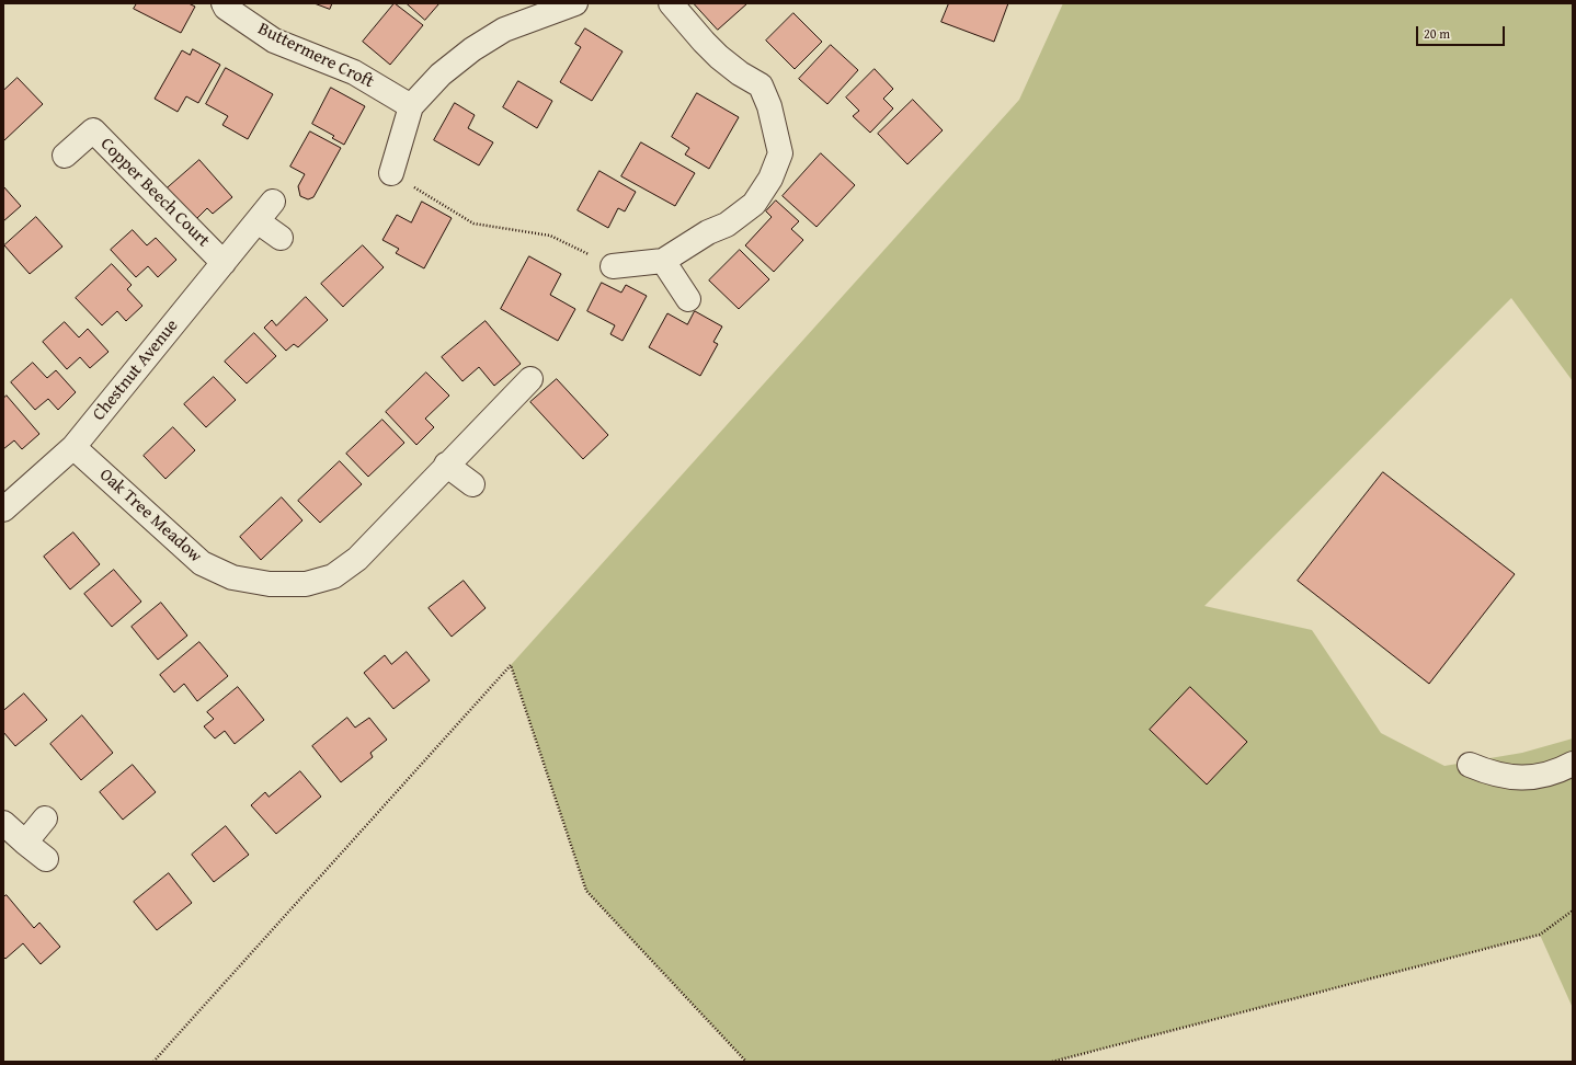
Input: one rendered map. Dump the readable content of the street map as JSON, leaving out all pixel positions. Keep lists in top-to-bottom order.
{
  "streets": {
    "street": [
      "Buttermere Croft",
      "Copper Beech Court",
      "Chestnut Avenue",
      "Oak Tree Meadow"
    ]
  },
  "crossings": [
    ["Copper Beech Court", "Chestnut Avenue"],
    ["Chestnut Avenue", "Oak Tree Meadow"]
  ],
  "scale_bar": "20 m"
}
